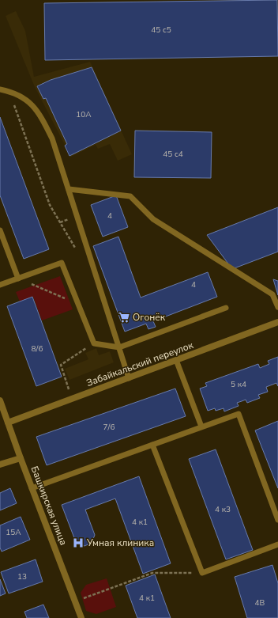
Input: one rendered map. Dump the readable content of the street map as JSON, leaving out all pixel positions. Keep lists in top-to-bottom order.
{
  "streets": {
    "street": ["Забайкальский переулок", "Башкирская улица"]
  },
  "crossings": [
    ["Забайкальский переулок", "Башкирская улица"]
  ],
  "places": {
    "supermarket": ["Огонёк"],
    "hospital": ["Умная клиника"]
  },
  "house_numbers": [
    "45 с5",
    "10А",
    "45 с4",
    "4",
    "4",
    "8/6",
    "5 к4",
    "7/6",
    "4 к3",
    "4 к1",
    "15А",
    "13",
    "4 к1",
    "4В"
  ]
}
